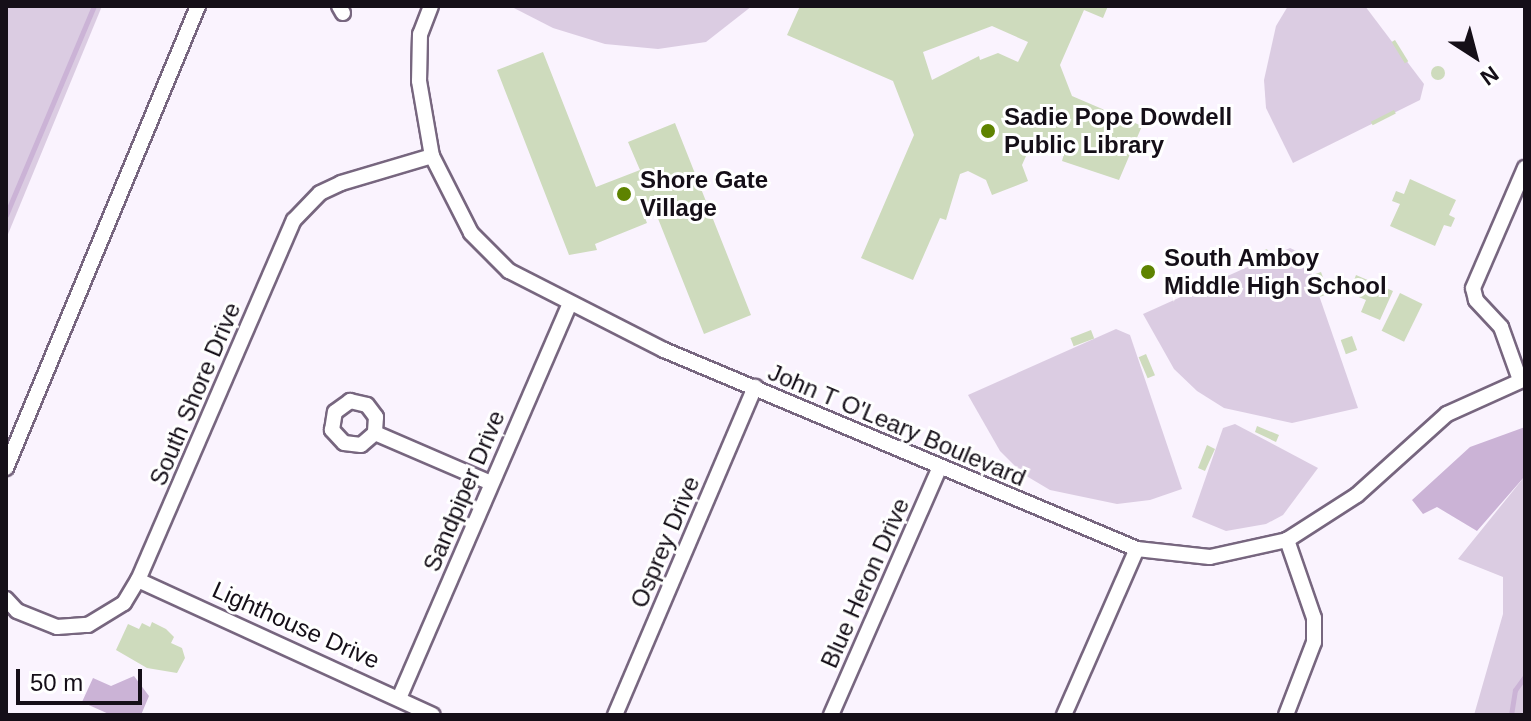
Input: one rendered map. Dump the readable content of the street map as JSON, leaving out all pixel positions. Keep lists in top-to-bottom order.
{
  "streets": {
    "street": [
      "South Shore Drive",
      "John T O'Leary Boulevard",
      "Sandpiper Drive",
      "Osprey Drive",
      "Blue Heron Drive",
      "Lighthouse Drive"
    ]
  },
  "crossings": [
    ["South Shore Drive", "John T O'Leary Boulevard"],
    ["South Shore Drive", "Lighthouse Drive"],
    ["John T O'Leary Boulevard", "Sandpiper Drive"],
    ["John T O'Leary Boulevard", "Osprey Drive"],
    ["John T O'Leary Boulevard", "Blue Heron Drive"],
    ["Sandpiper Drive", "Lighthouse Drive"]
  ],
  "places": ["Sadie Pope Dowdell Public Library", "Shore Gate Village", "South Amboy Middle High School"],
  "scale_bar": "50 m",
  "north": "bottom right"
}
